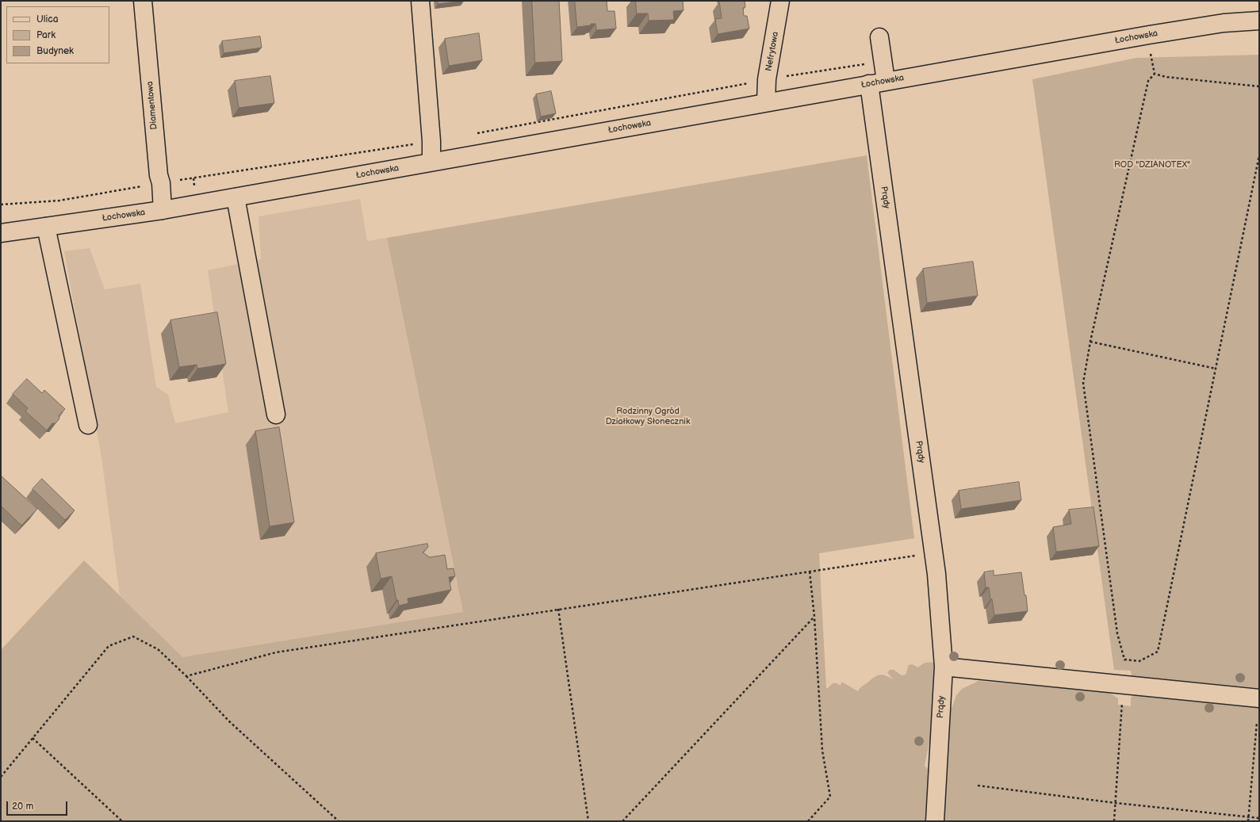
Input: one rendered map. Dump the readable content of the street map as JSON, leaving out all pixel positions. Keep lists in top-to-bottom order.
{
  "streets": {
    "street": [
      "Łochowska",
      "Nefrytowa",
      "Diamentowa",
      "Prądy"
    ]
  },
  "crossings": [
    ["Łochowska", "Nefrytowa"],
    ["Łochowska", "Diamentowa"],
    ["Łochowska", "Prądy"]
  ],
  "parks": ["ROD \"DZIANOTEX\"", "Rodzinny Ogród Działkowy Słonecznik"],
  "legend": ["Ulica", "Park", "Budynek"],
  "scale_bar": "20 m"
}
